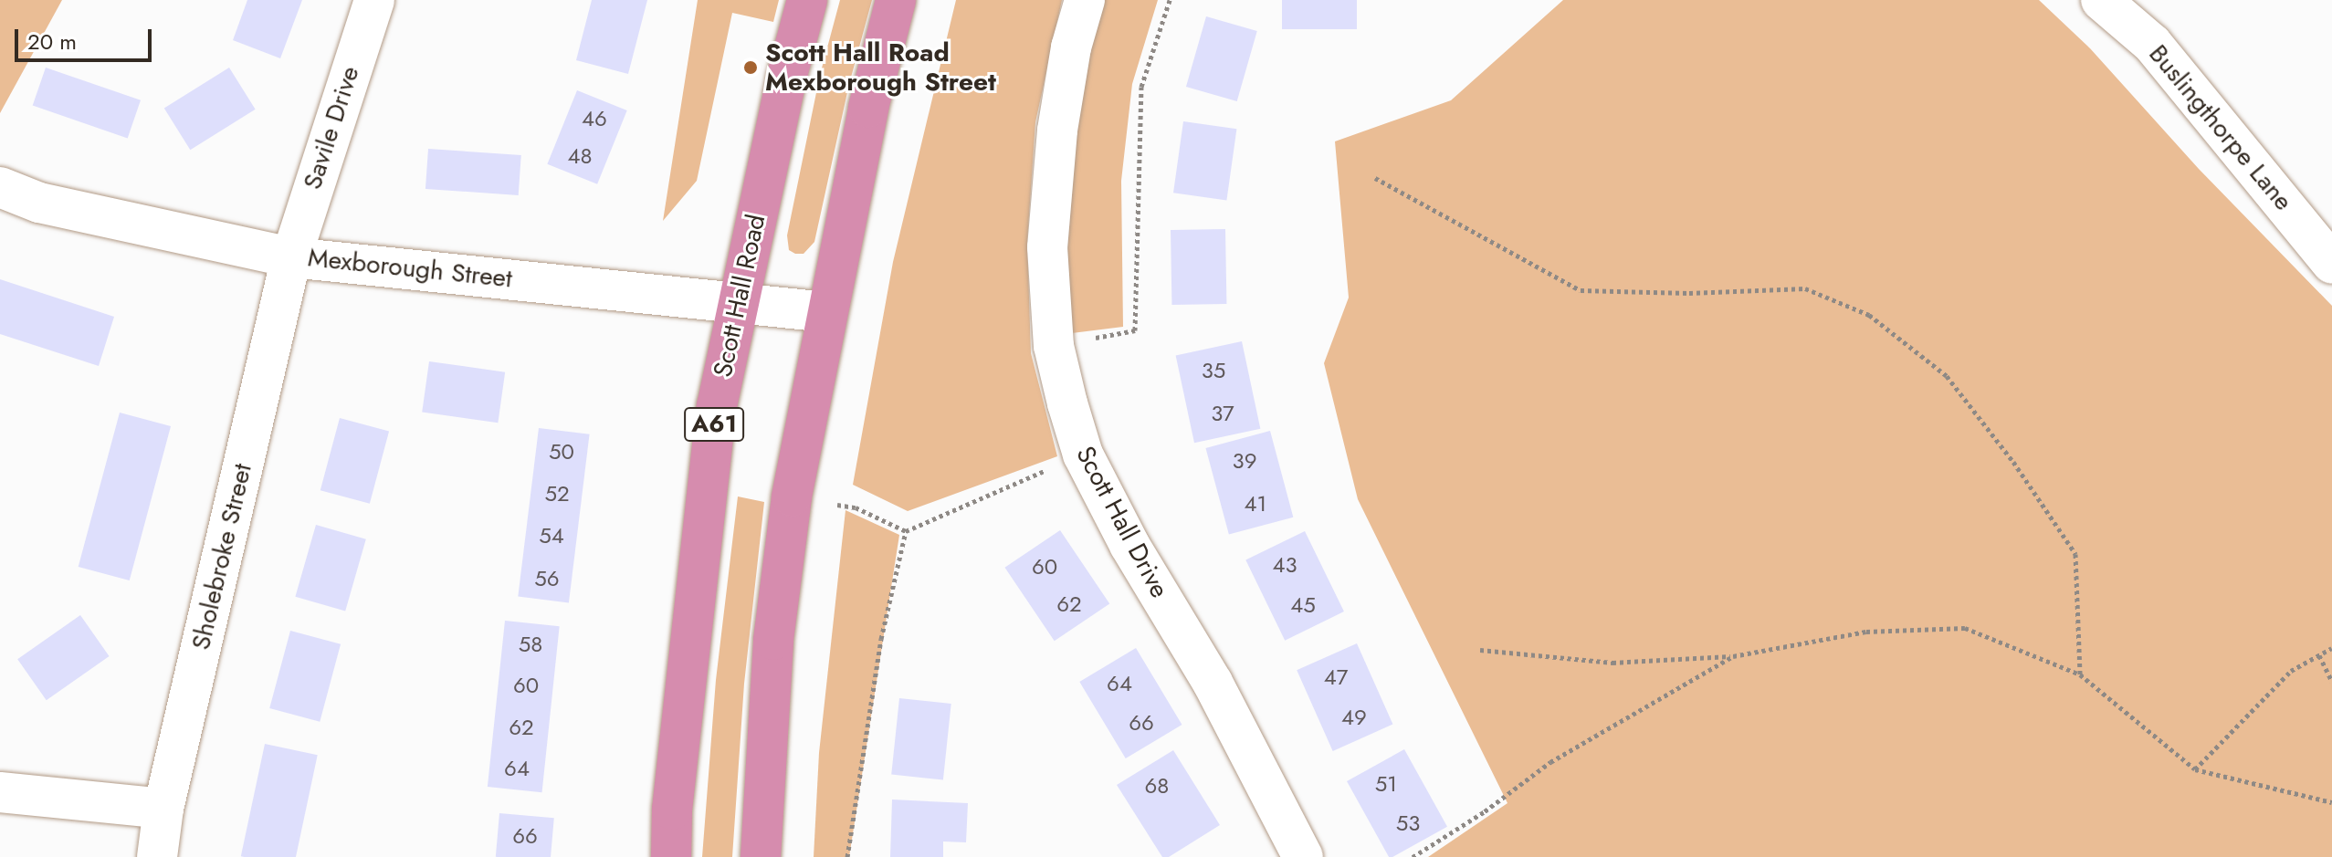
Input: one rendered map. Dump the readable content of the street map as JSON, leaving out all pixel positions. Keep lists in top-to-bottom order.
{
  "streets": {
    "highway": ["Scott Hall Road", "A61"],
    "street": [
      "Savile Drive",
      "Buslingthorpe Lane",
      "Mexborough Street",
      "Scott Hall Drive",
      "Sholebroke Street"
    ]
  },
  "crossings": [
    ["Savile Drive", "Mexborough Street"],
    ["Savile Drive", "Sholebroke Street"],
    ["Mexborough Street", "Scott Hall Road"],
    ["Mexborough Street", "Sholebroke Street"]
  ],
  "places": ["Scott Hall Road Mexborough Street"],
  "house_numbers": [
    "46",
    "48",
    "35",
    "37",
    "50",
    "39",
    "52",
    "41",
    "54",
    "43",
    "60",
    "56",
    "62",
    "45",
    "58",
    "47",
    "64",
    "60",
    "49",
    "66",
    "62",
    "64",
    "51",
    "68",
    "53",
    "66"
  ],
  "scale_bar": "20 m"
}
